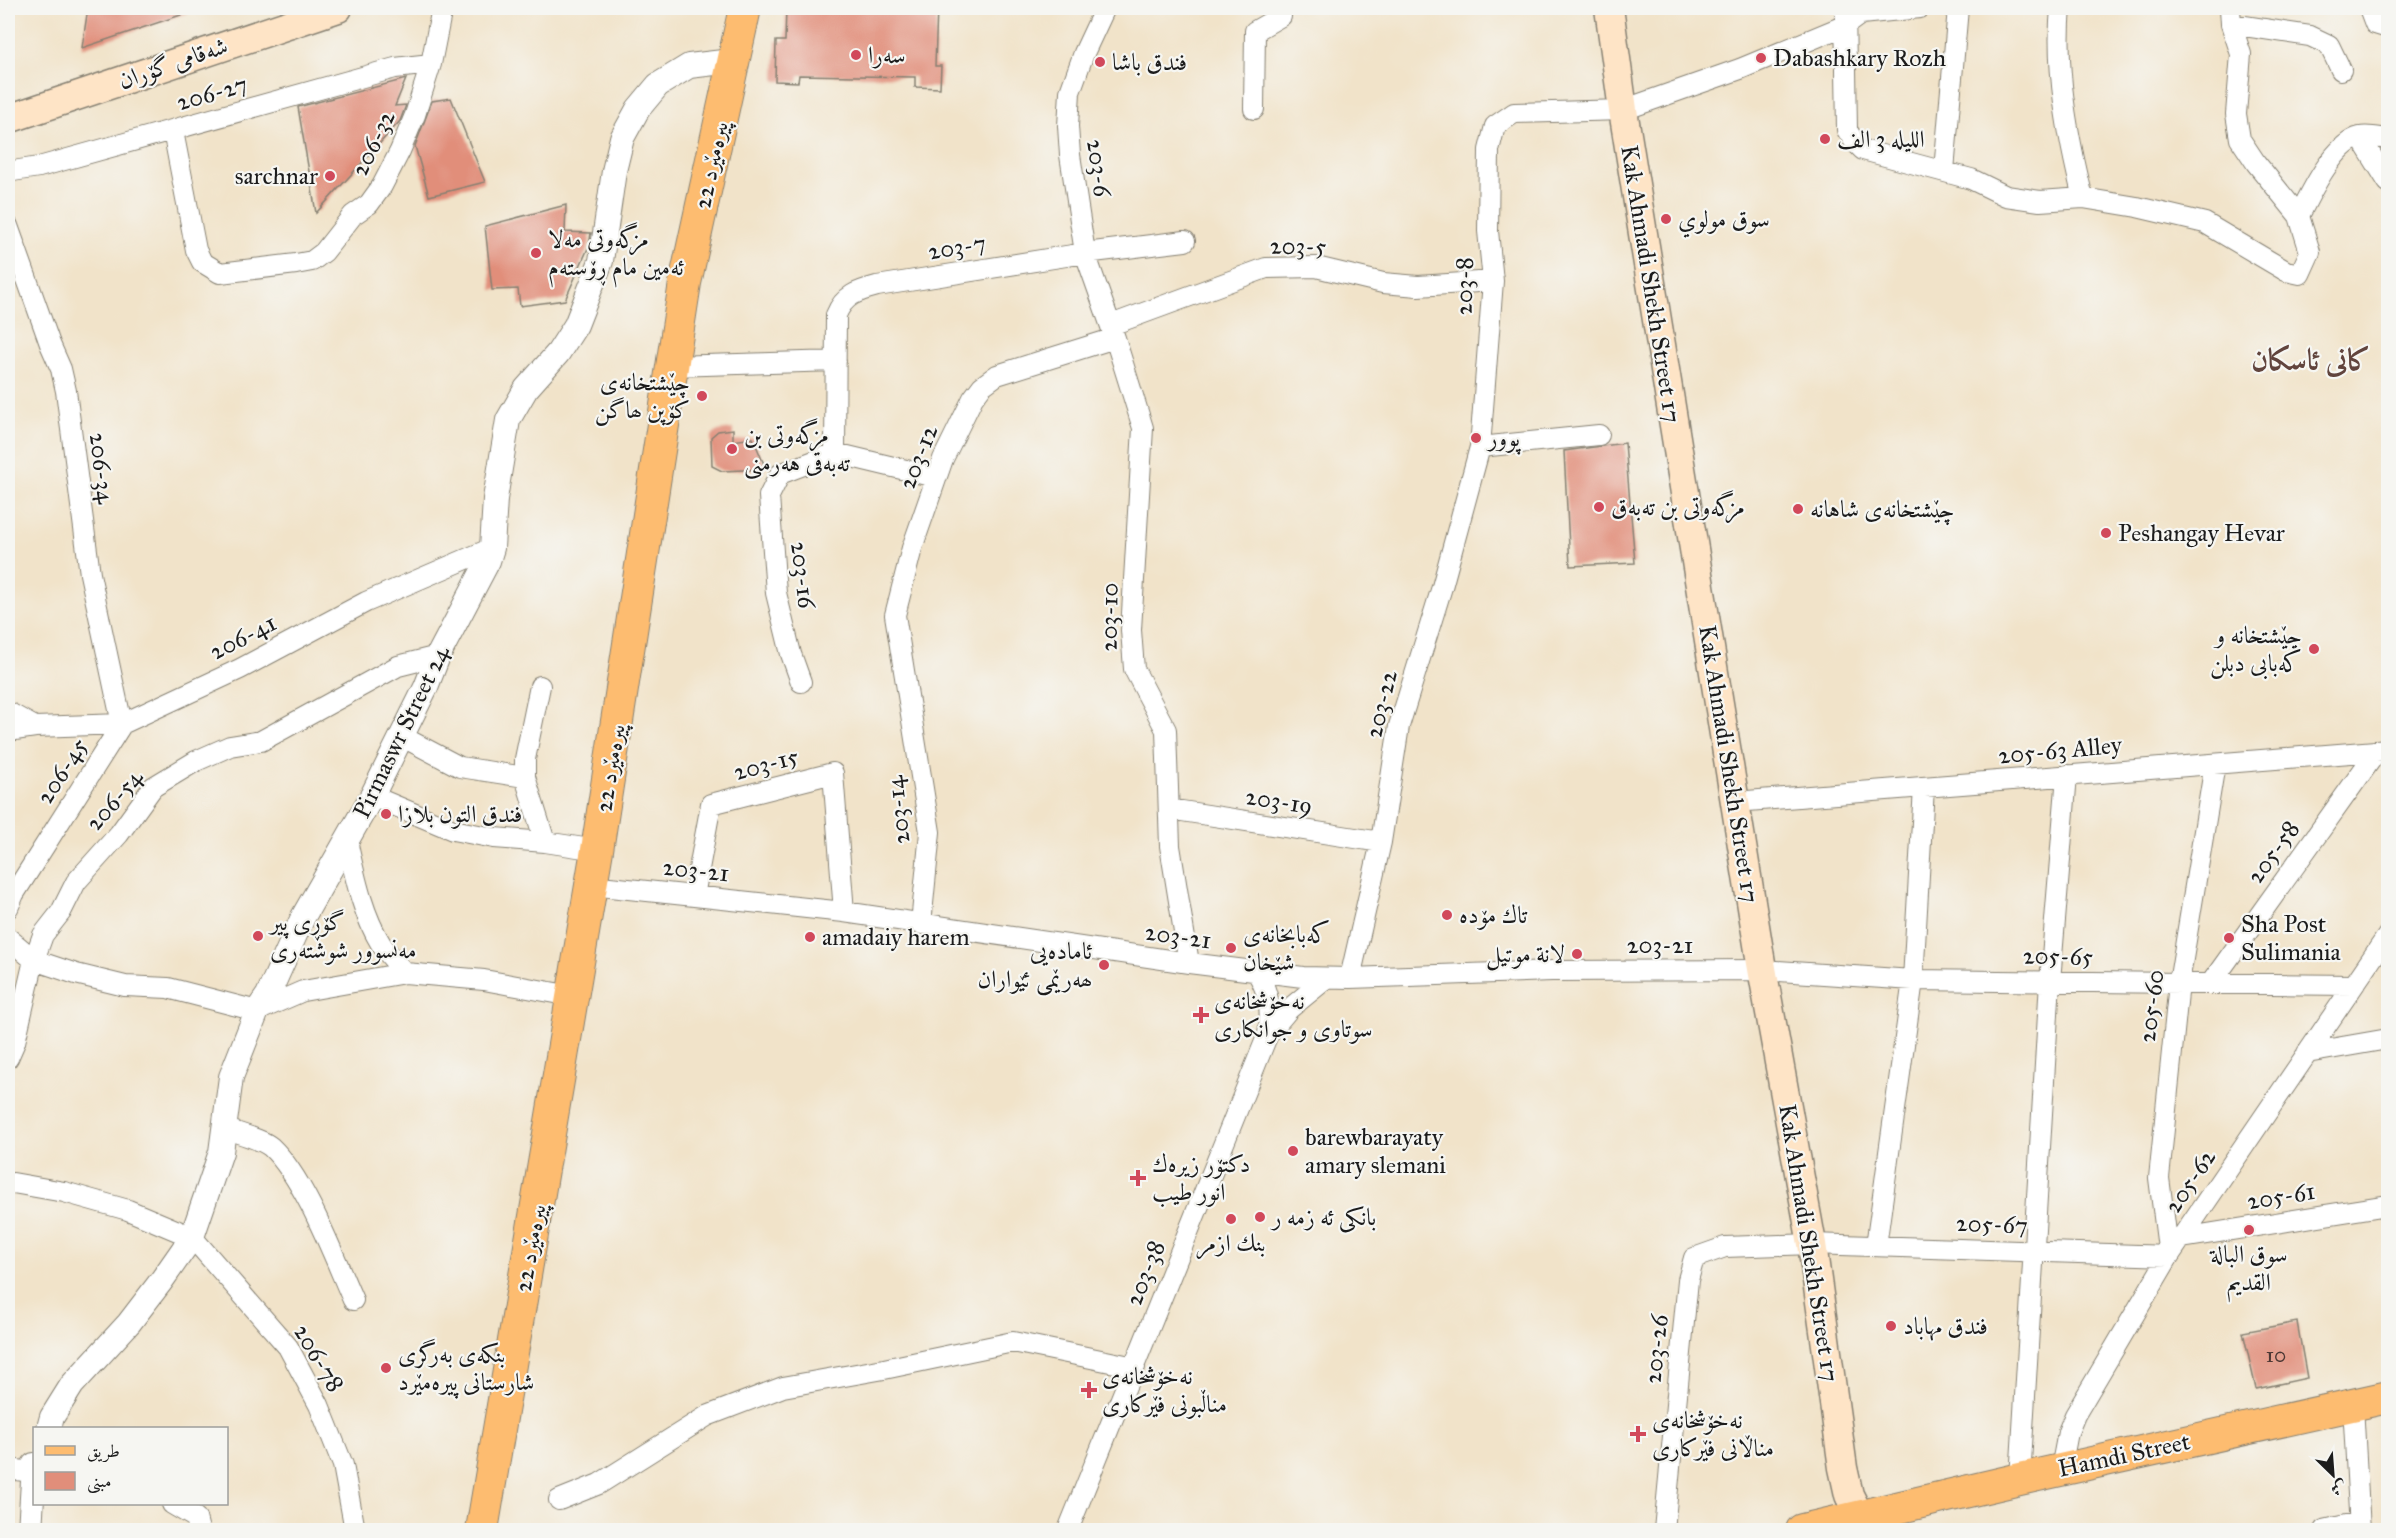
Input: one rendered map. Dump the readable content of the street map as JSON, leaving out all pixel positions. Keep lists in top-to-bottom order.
{
  "streets": {
    "main road": [
      "شەقامی گۆران",
      "22 پیرەمێرد",
      "Kak Ahmadi Shekh Street 17",
      "Hamdi Street"
    ],
    "street": [
      "206-27",
      "206-32",
      "203-6",
      "203-5",
      "203-7",
      "203-8",
      "203-12",
      "206-34",
      "203-16",
      "203-10",
      "206-41",
      "203-22",
      "Pirmaswr Street 24",
      "205-63 Alley",
      "203-15",
      "206-45",
      "206-54",
      "203-19",
      "203-14",
      "205-58",
      "203-21",
      "205-65",
      "205-60",
      "205-62",
      "205-61",
      "205-67",
      "203-38",
      "203-26",
      "206-78"
    ]
  },
  "crossings": [
    ["206-27", "206-32"],
    ["22 پیرەمێرد", "Pirmaswr Street 24"],
    ["22 پیرەمێرد", "203-21"],
    ["203-6", "203-5"],
    ["203-6", "203-7"],
    ["203-6", "203-12"],
    ["203-6", "203-10"],
    ["203-5", "203-8"],
    ["203-5", "203-12"],
    ["203-5", "203-10"],
    ["Kak Ahmadi Shekh Street 17", "203-8"],
    ["Kak Ahmadi Shekh Street 17", "205-63 Alley"],
    ["Kak Ahmadi Shekh Street 17", "203-21"],
    ["Kak Ahmadi Shekh Street 17", "205-65"],
    ["Kak Ahmadi Shekh Street 17", "205-67"],
    ["Kak Ahmadi Shekh Street 17", "Hamdi Street"],
    ["203-8", "203-22"],
    ["203-12", "203-10"],
    ["203-12", "203-14"],
    ["206-34", "206-41"],
    ["206-34", "206-45"],
    ["203-10", "203-19"],
    ["203-10", "203-21"],
    ["206-41", "Pirmaswr Street 24"],
    ["206-41", "206-45"],
    ["203-22", "203-19"],
    ["203-22", "203-21"],
    ["Pirmaswr Street 24", "206-54"],
    ["Pirmaswr Street 24", "206-78"],
    ["205-63 Alley", "205-58"],
    ["205-63 Alley", "205-60"],
    ["203-15", "203-21"],
    ["203-14", "203-21"],
    ["205-58", "205-65"],
    ["203-21", "205-65"],
    ["203-21", "203-38"],
    ["205-65", "205-60"],
    ["205-65", "205-62"],
    ["205-60", "205-62"],
    ["205-60", "205-67"],
    ["205-62", "205-61"],
    ["205-62", "205-67"],
    ["205-62", "Hamdi Street"],
    ["205-67", "203-26"]
  ],
  "districts": ["کانی ئاسکان"],
  "places": {
    "other": [
      "سەرا",
      "Dabashkary Rozh",
      "فندق باشا",
      "الليله 3 الف",
      "sarchnar",
      "سوق مولوي",
      "مزگەوتی مەلا ئەمین مام ڕۆستەم",
      "چێشتخانە‌ی كۆپن ھاگن",
      "پوور",
      "مزگەوتی بن تەبەقی هەرمنی",
      "مزگەوتی بن تەبەق",
      "چێشتخانەی شاهانە",
      "Peshangay Hevar",
      "چێشتخانە‌ و كە‌بابی دبلن",
      "فندق التون بلازا",
      "تاك مۆدە",
      "گۆڕی پیر مەنسوور شوشتەری",
      "amadaiy harem",
      "Sha Post Sulimania",
      "كە‌بابخانە‌ی شێخان",
      "لانة موتيل",
      "ئامادەیی ھەرێمی ئێواران",
      "barewbarayaty amary slemani",
      "بانكى ئه زمه ر",
      "بنك ازمر",
      "سوق البالة القديم",
      "فندق مهاباد",
      "بنکەی بەرگری شارستانی پیرەمێرد"
    ],
    "health": [
      "نەخۆشخانەی سوتاوی و جوانکاری",
      "دکتۆر زیرەك انور طیب",
      "نەخۆشخانەی مناڵبونی فێرکاری",
      "نەخۆشخانەی مناڵانی فێركاری"
    ]
  },
  "house_numbers": ["10"],
  "legend": ["طريق", "مبنى"],
  "north": "bottom right"
}
